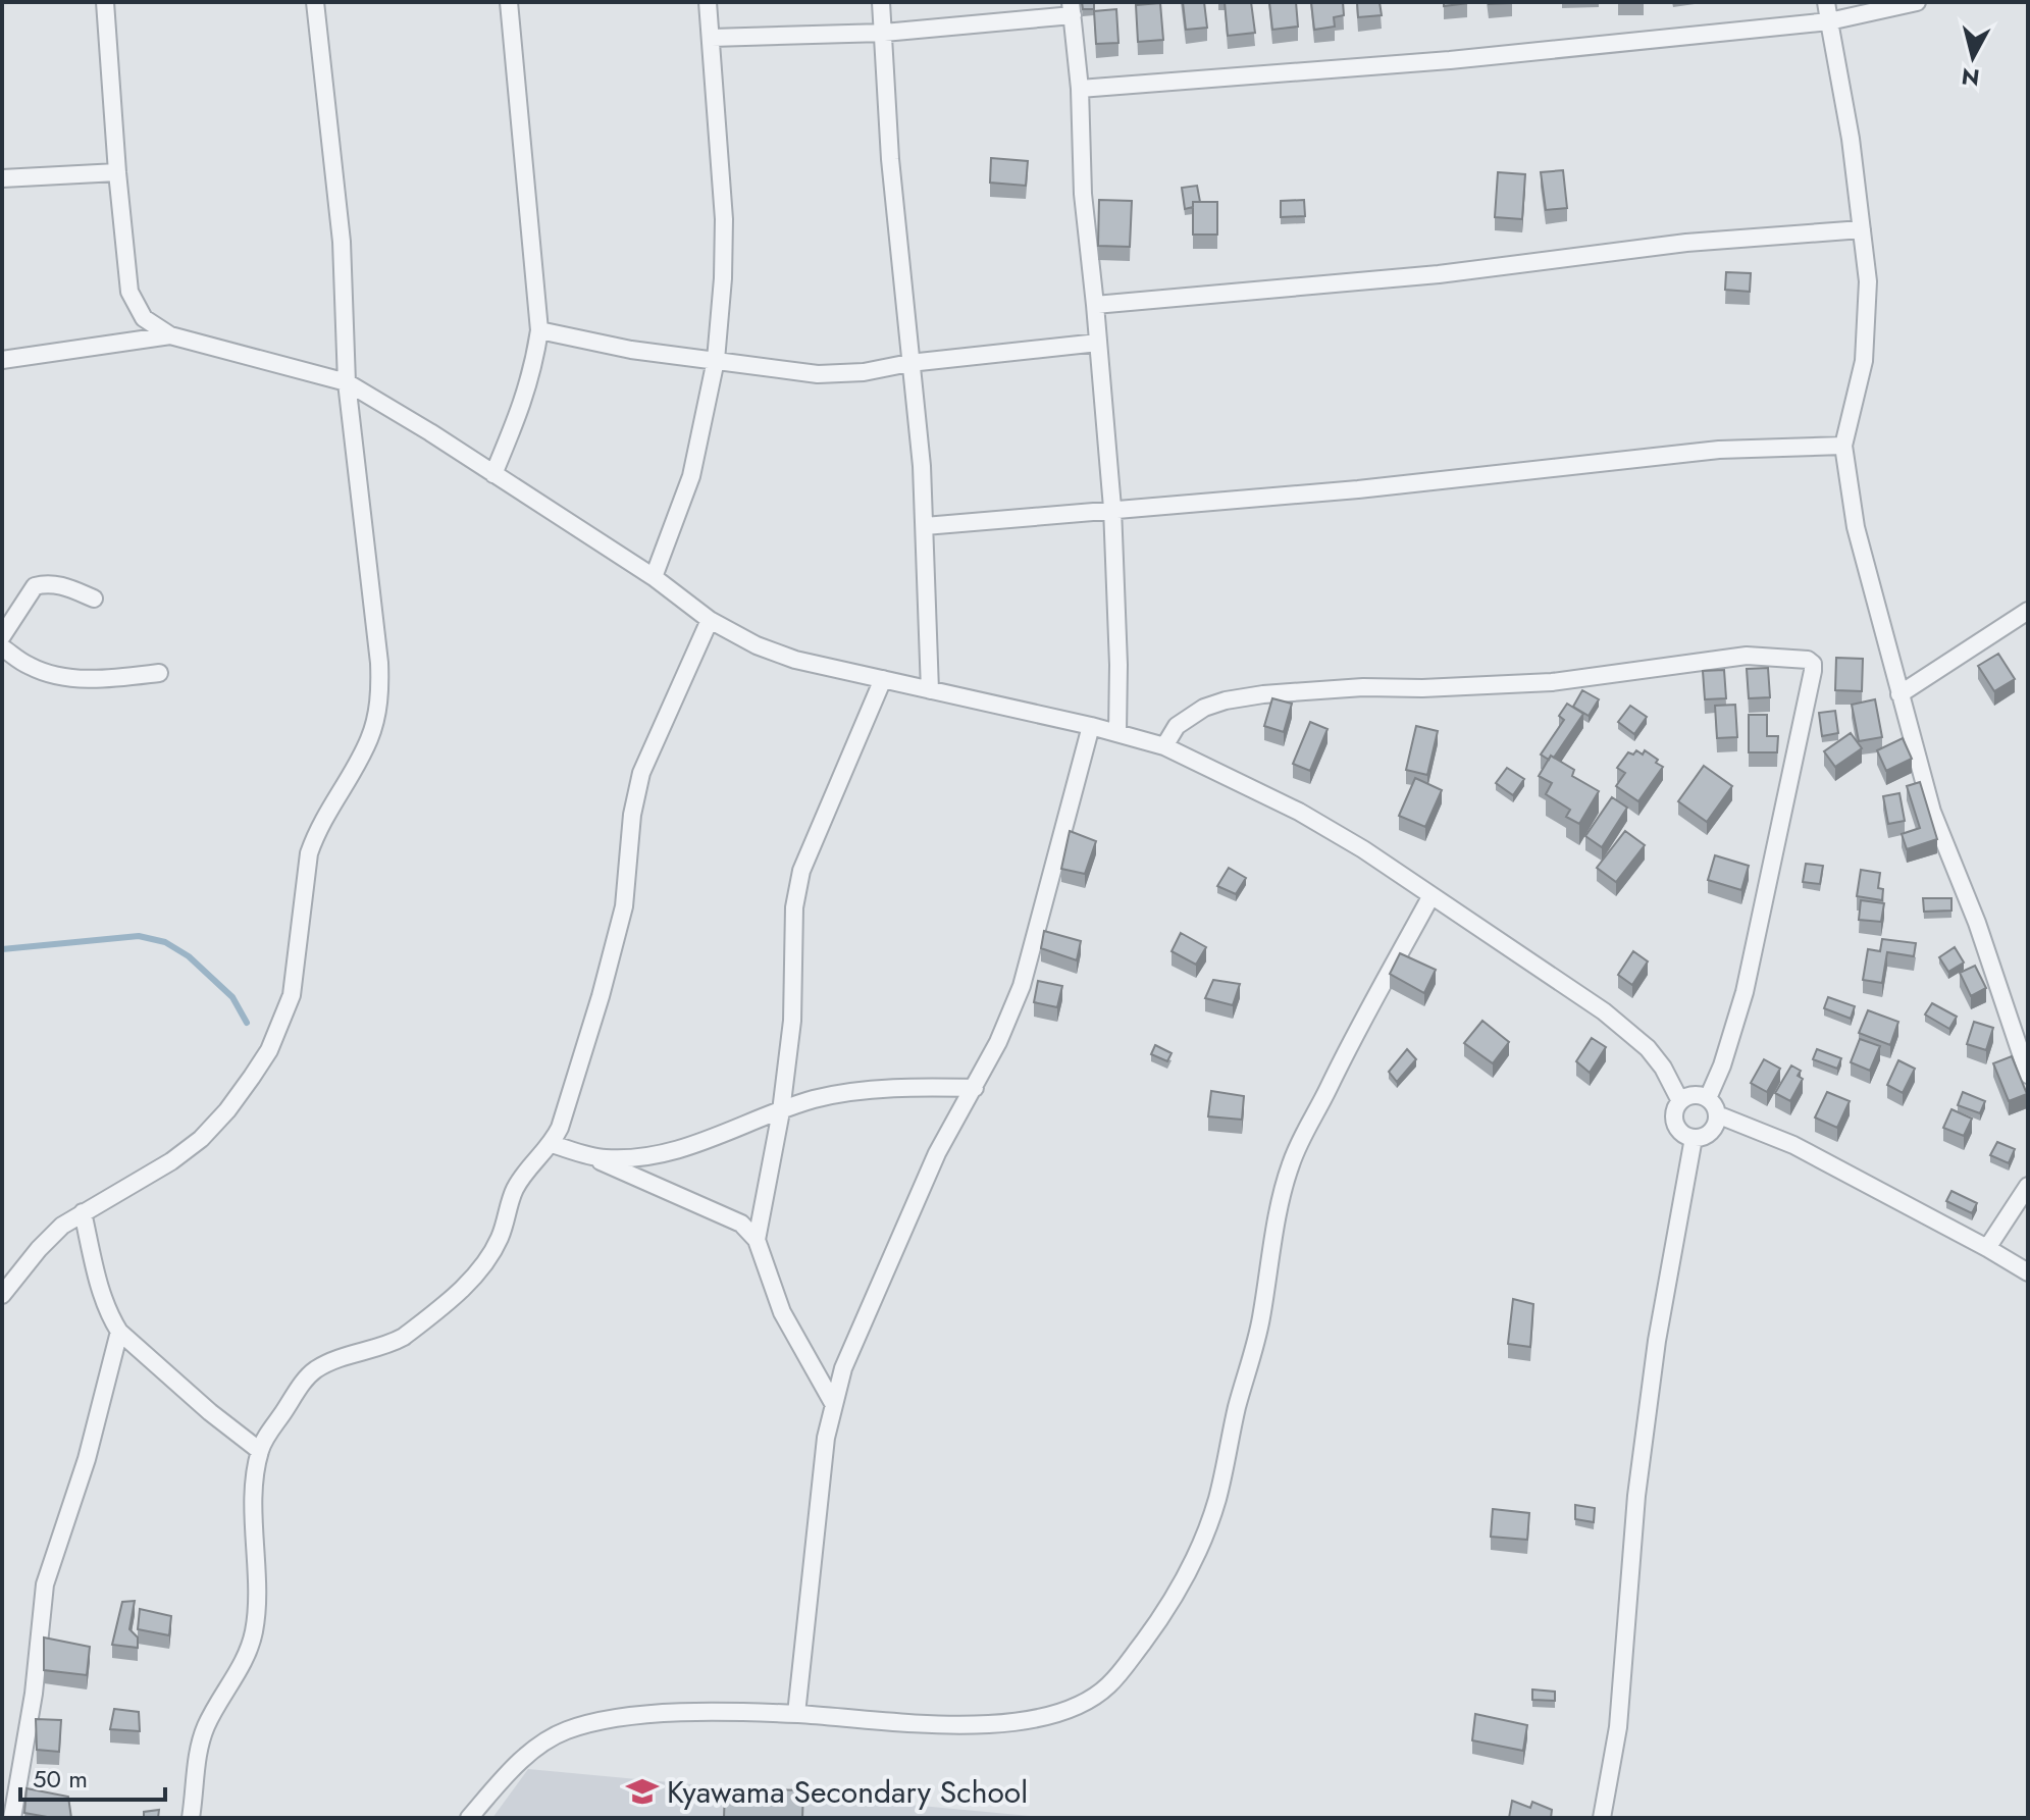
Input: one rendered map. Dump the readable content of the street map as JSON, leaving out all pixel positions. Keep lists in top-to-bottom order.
{
  "places": {
    "school or university": ["Kyawama Secondary School"]
  },
  "scale_bar": "50 m",
  "north": "bottom"
}
